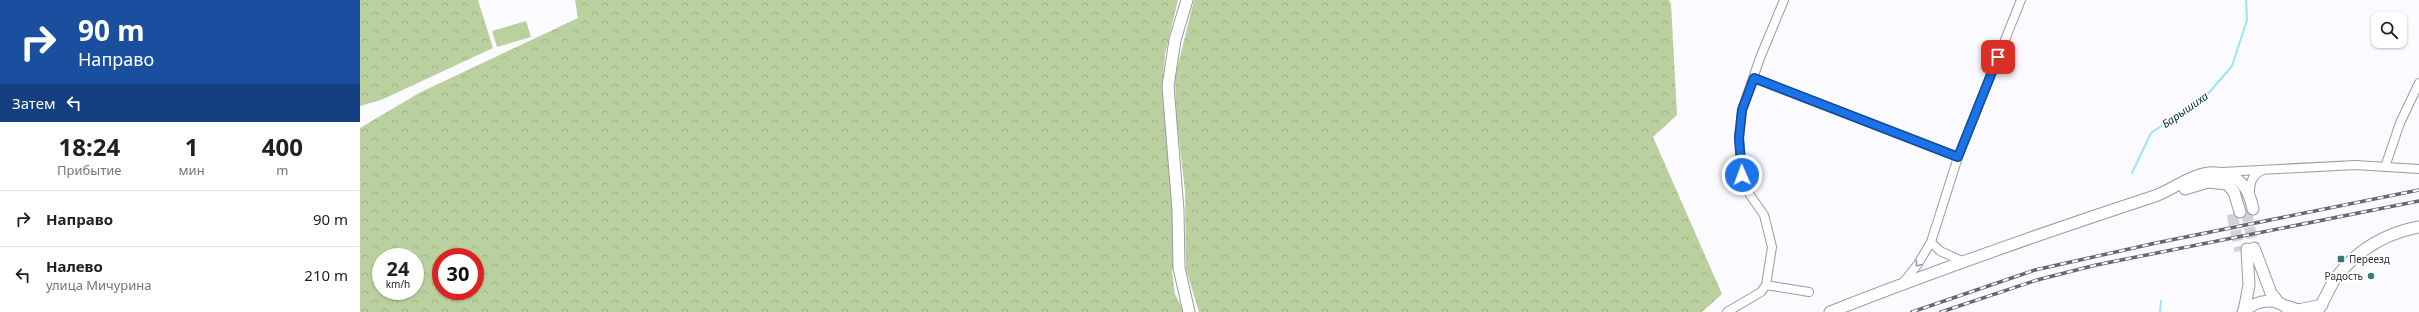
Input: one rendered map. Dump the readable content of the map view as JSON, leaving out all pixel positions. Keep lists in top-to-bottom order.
{
  "water": ["Барышиха"],
  "places": {
    "transit": ["Переезд"],
    "other": ["Радость"]
  },
  "page": {
    "turn": ["90 m", "Направо"],
    "then": "Затем",
    "eta": [
      "18:24",
      "Прибытие",
      "1",
      "мин",
      "400",
      "m"
    ],
    "list": [
      {
        "name": "Направо",
        "value": "90 m"
      },
      {
        "name": "Налево",
        "note": "улица Мичурина",
        "value": "210 m"
      }
    ],
    "speed": "24 km/h",
    "limit": "30"
  }
}
